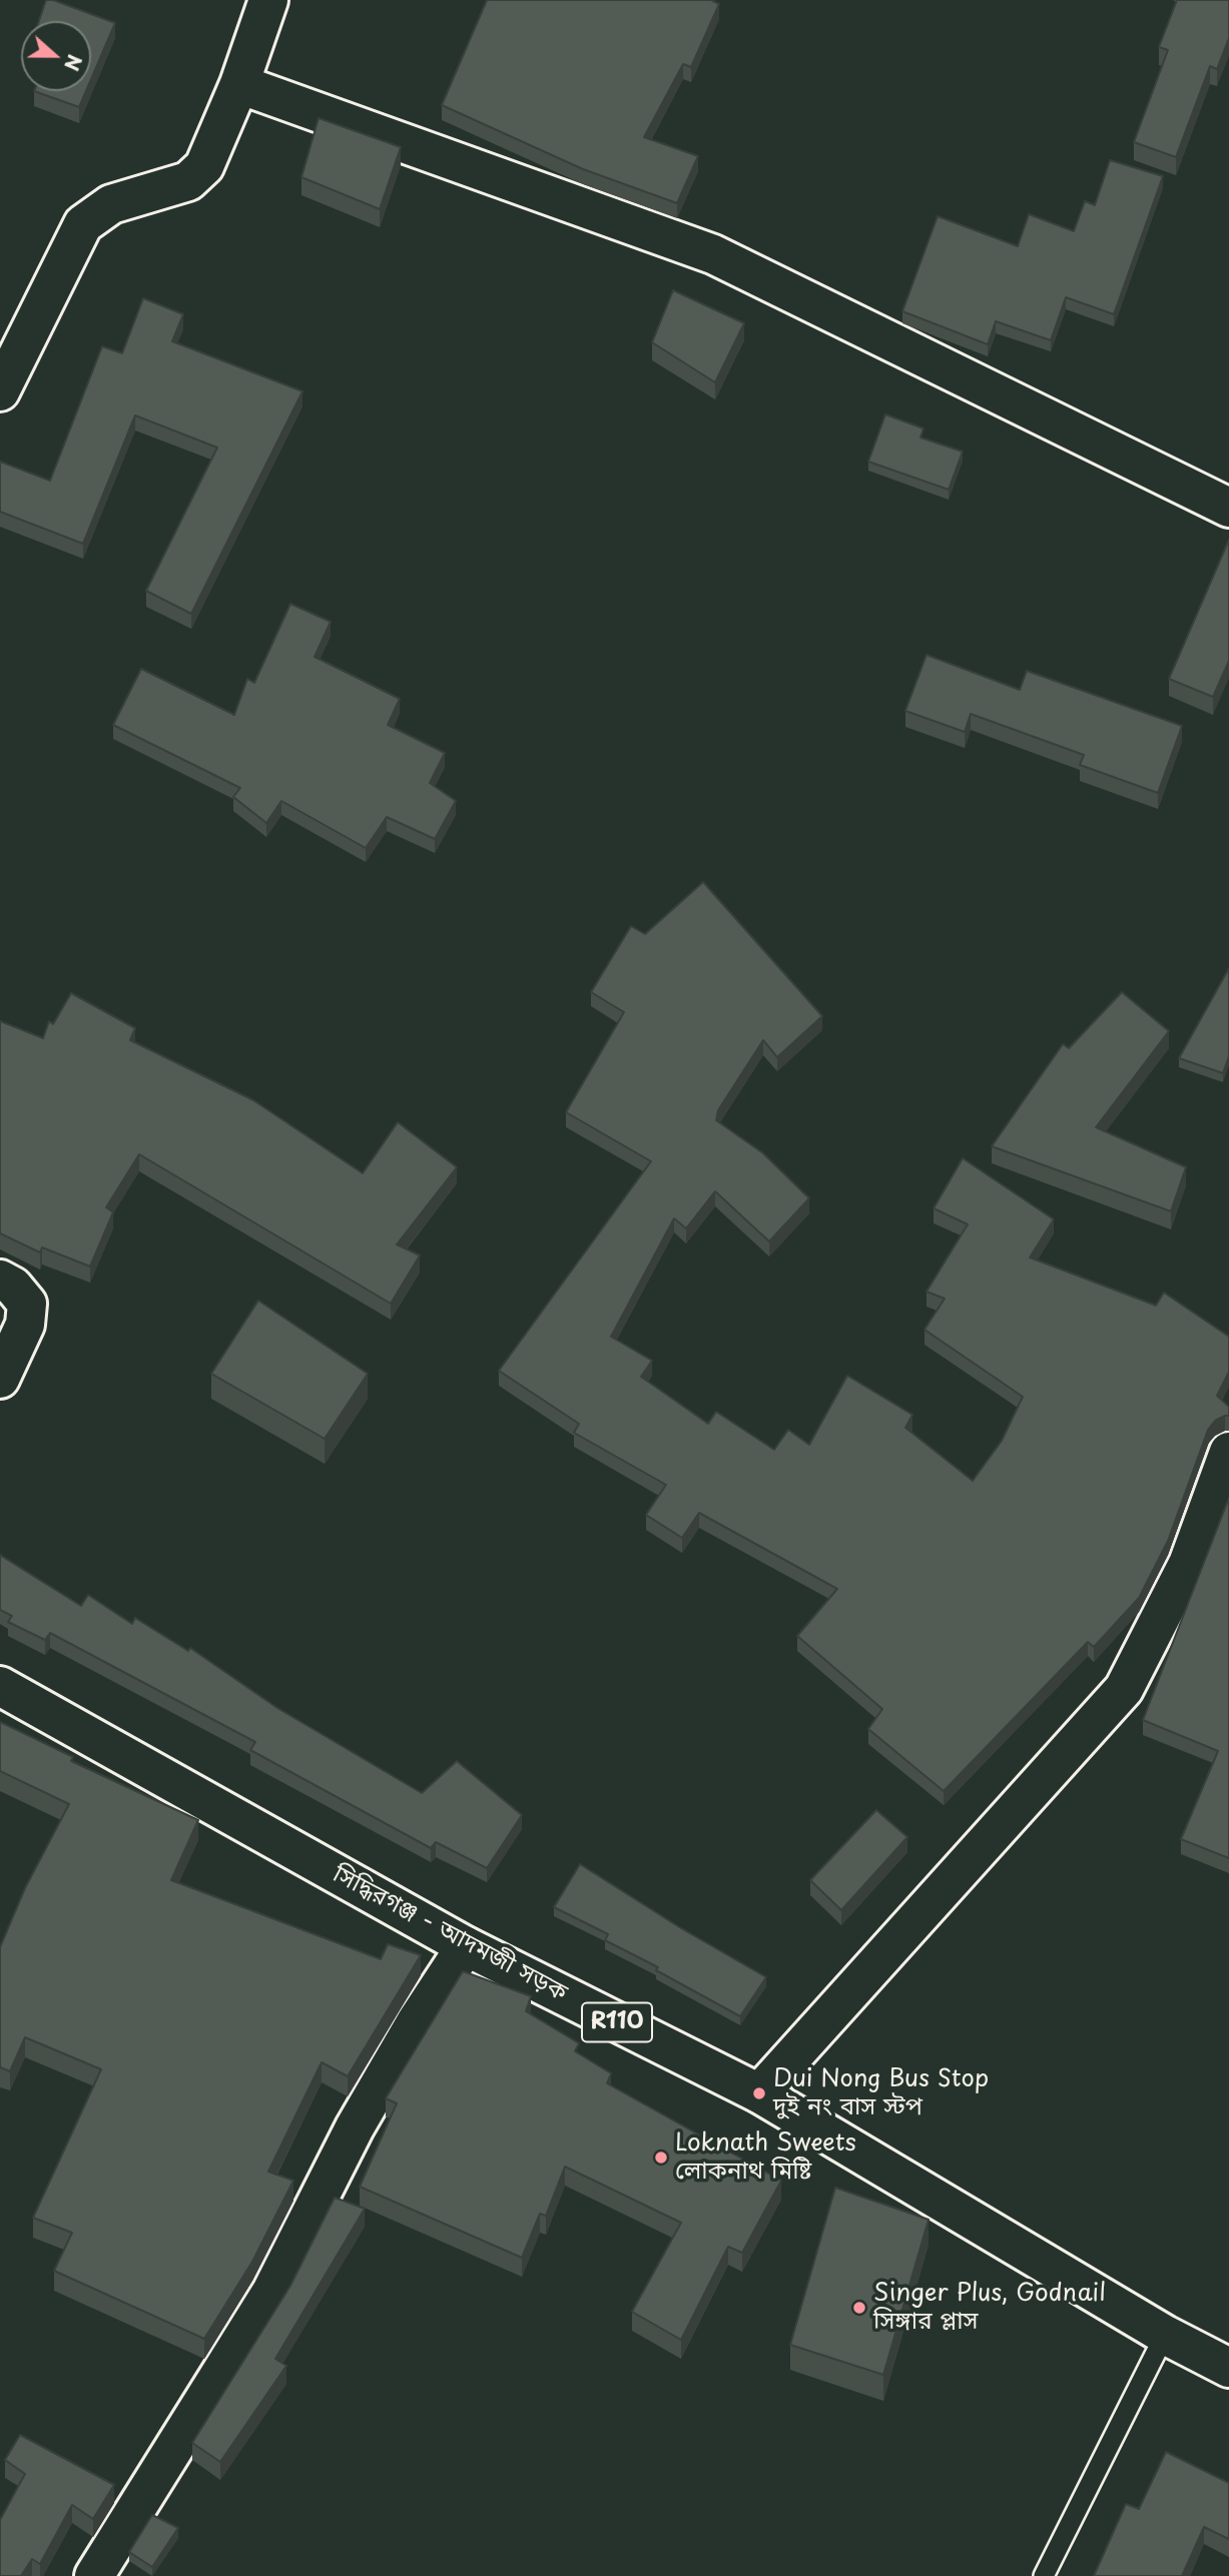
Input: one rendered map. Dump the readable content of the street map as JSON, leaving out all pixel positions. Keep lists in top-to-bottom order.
{
  "streets": {
    "street": ["সিদ্ধিরগঞ্জ - আদমজী সড়ক", "R110"]
  },
  "places": ["Dui Nong Bus Stop দুই নং বাস স্টপ", "Loknath Sweets লোকনাথ মিষ্টি", "Singer Plus, Godnail সিঙ্গার প্লাস"],
  "north": "right"
}
